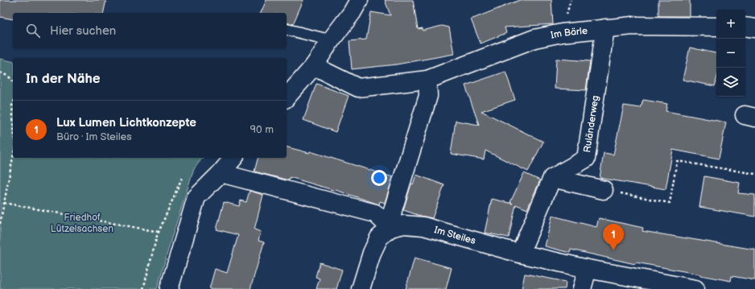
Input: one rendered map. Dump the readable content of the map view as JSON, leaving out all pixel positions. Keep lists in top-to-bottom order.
{
  "streets": {
    "street": ["Im Bärle", "Ruländerweg", "Im Steiles"]
  },
  "crossings": [
    ["Im Bärle", "Ruländerweg"]
  ],
  "parks": ["Friedhof Lützelsachsen"],
  "page": {
    "map_buttons": ["+", "−"],
    "search": "Hier suchen",
    "heading": "In der Nähe",
    "list": [
      {
        "mark": "1",
        "name": "Lux Lumen Lichtkonzepte",
        "note": "Büro · Im Steiles",
        "value": "90 m"
      }
    ],
    "pins": "1"
  }
}
